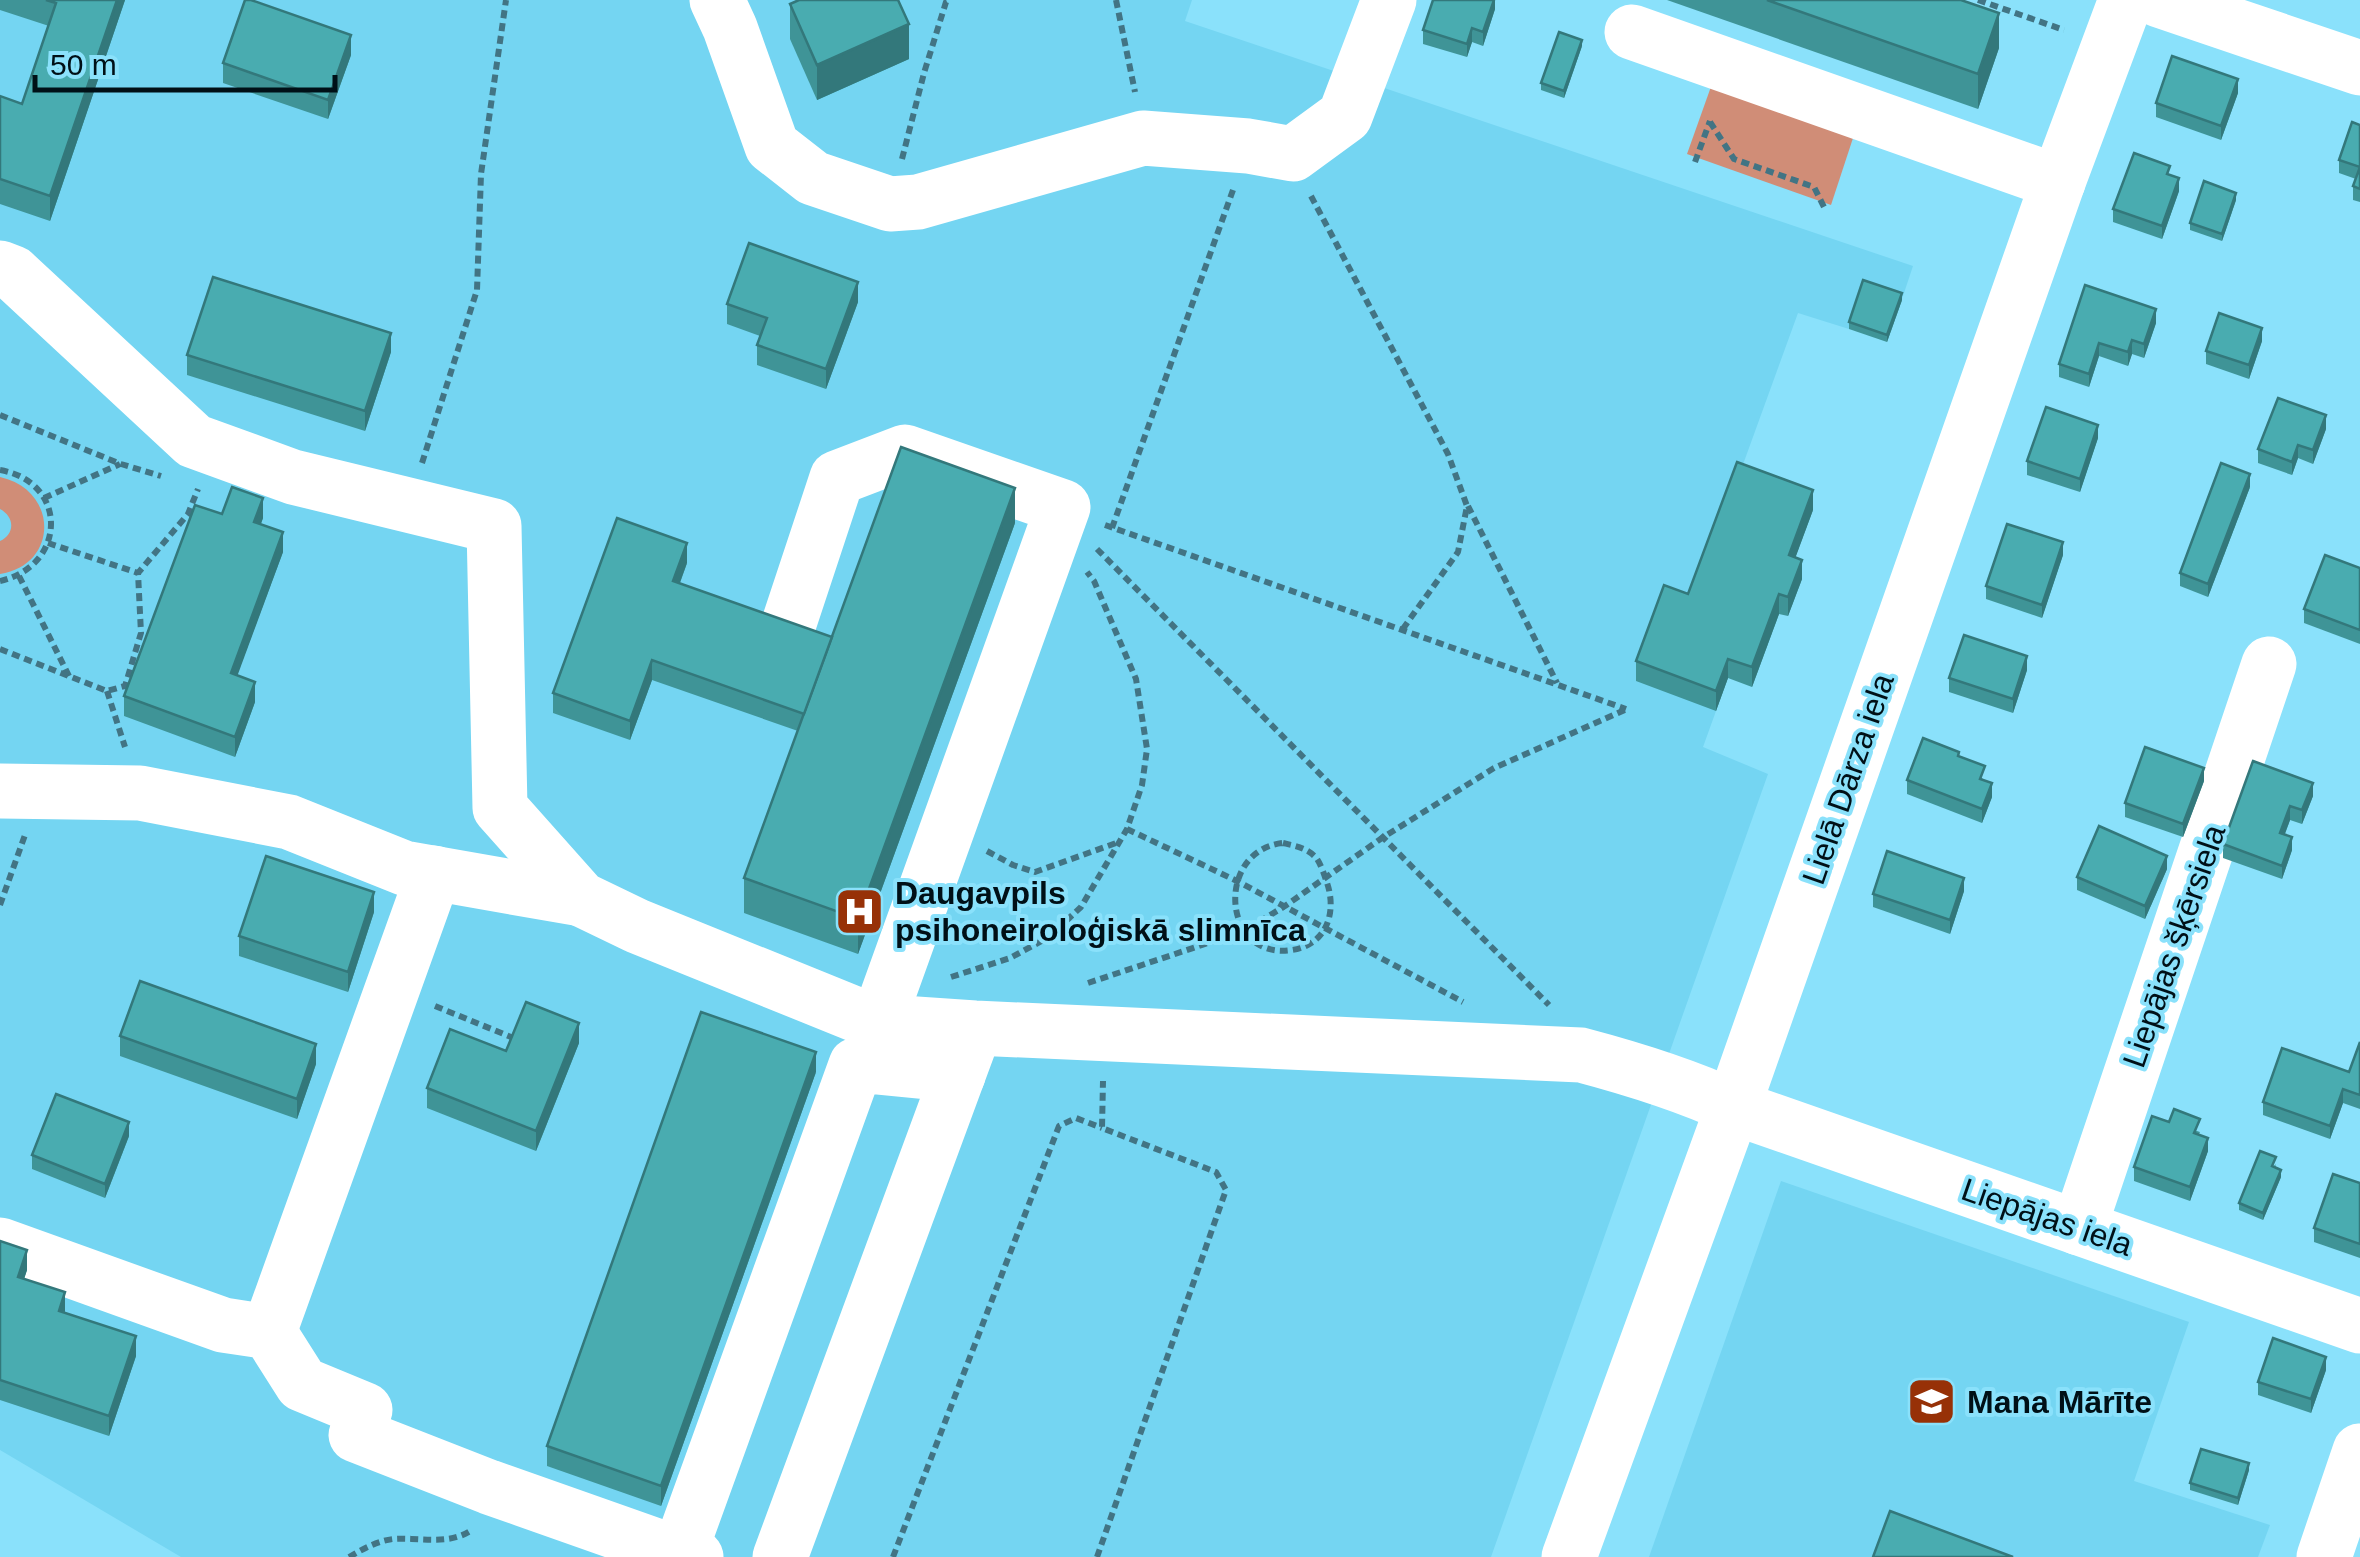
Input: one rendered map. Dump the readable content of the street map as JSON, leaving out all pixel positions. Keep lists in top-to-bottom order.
{
  "streets": {
    "street": ["Lielā Dārza iela", "Liepājas šķērsiela", "Liepājas iela"]
  },
  "crossings": [
    ["Lielā Dārza iela", "Liepājas iela"],
    ["Liepājas šķērsiela", "Liepājas iela"]
  ],
  "places": {
    "hospital": ["Daugavpils psihoneiroloģiskā slimnīca"],
    "school or university": ["Mana Mārīte"]
  },
  "scale_bar": "50 m"
}
